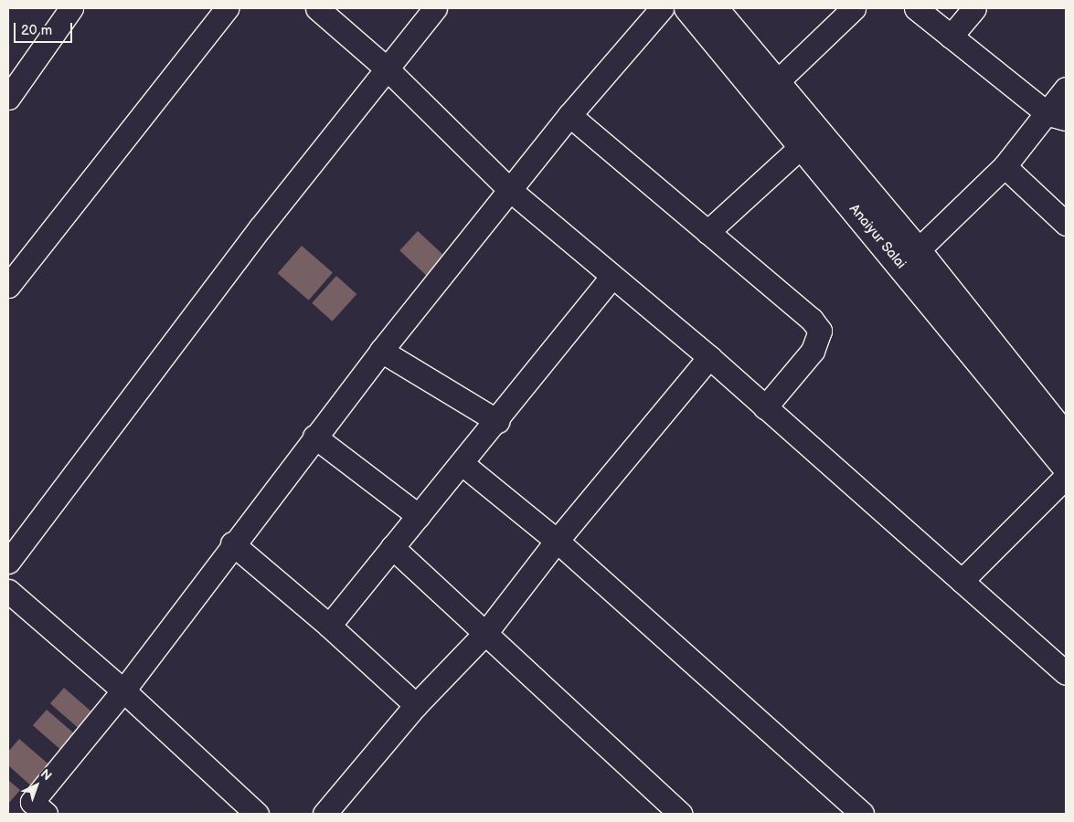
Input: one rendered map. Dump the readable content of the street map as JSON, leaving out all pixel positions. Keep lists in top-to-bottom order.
{
  "streets": {
    "main road": ["Anaiyur Salai"]
  },
  "scale_bar": "20 m",
  "north": "top right"
}
